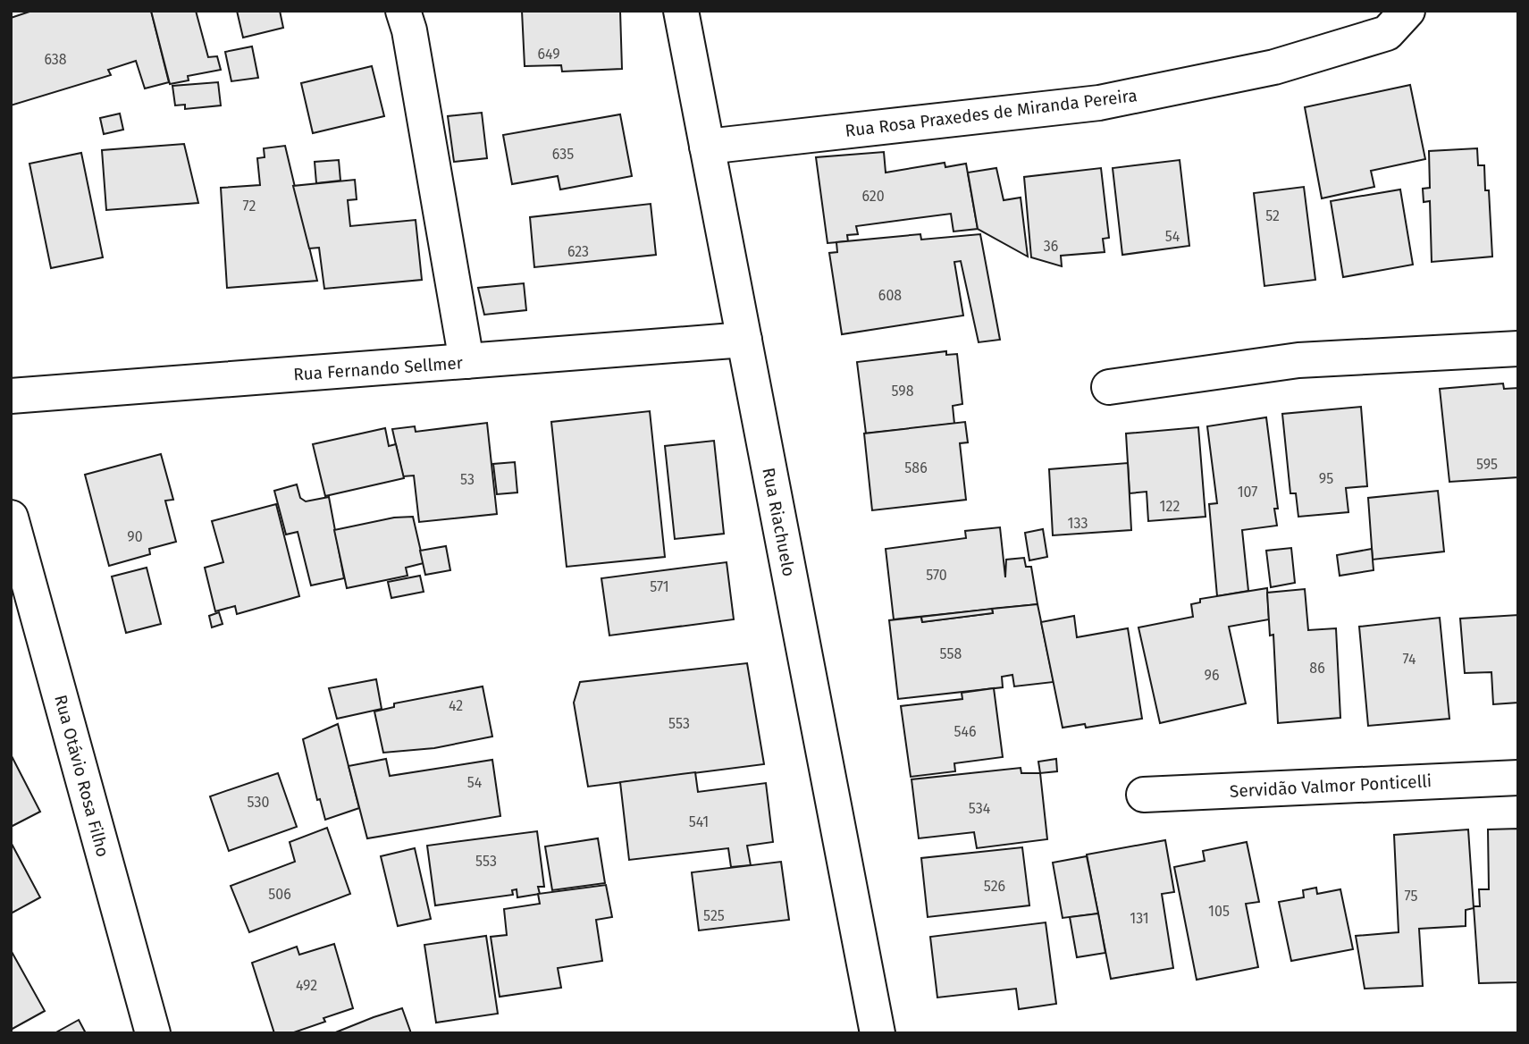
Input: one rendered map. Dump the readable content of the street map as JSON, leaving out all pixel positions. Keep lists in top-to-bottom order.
{
  "streets": {
    "street": [
      "Rua Rosa Praxedes de Miranda Pereira",
      "Rua Fernando Sellmer",
      "Rua Riachuelo",
      "Rua Otávio Rosa Filho",
      "Servidão Valmor Ponticelli"
    ]
  },
  "crossings": [
    ["Rua Rosa Praxedes de Miranda Pereira", "Rua Riachuelo"],
    ["Rua Fernando Sellmer", "Rua Riachuelo"]
  ],
  "house_numbers": [
    "649",
    "638",
    "635",
    "620",
    "72",
    "52",
    "54",
    "36",
    "623",
    "608",
    "598",
    "595",
    "586",
    "95",
    "53",
    "107",
    "122",
    "133",
    "90",
    "570",
    "571",
    "558",
    "74",
    "86",
    "96",
    "42",
    "553",
    "546",
    "54",
    "530",
    "534",
    "541",
    "553",
    "526",
    "506",
    "75",
    "105",
    "525",
    "131",
    "492"
  ]
}
